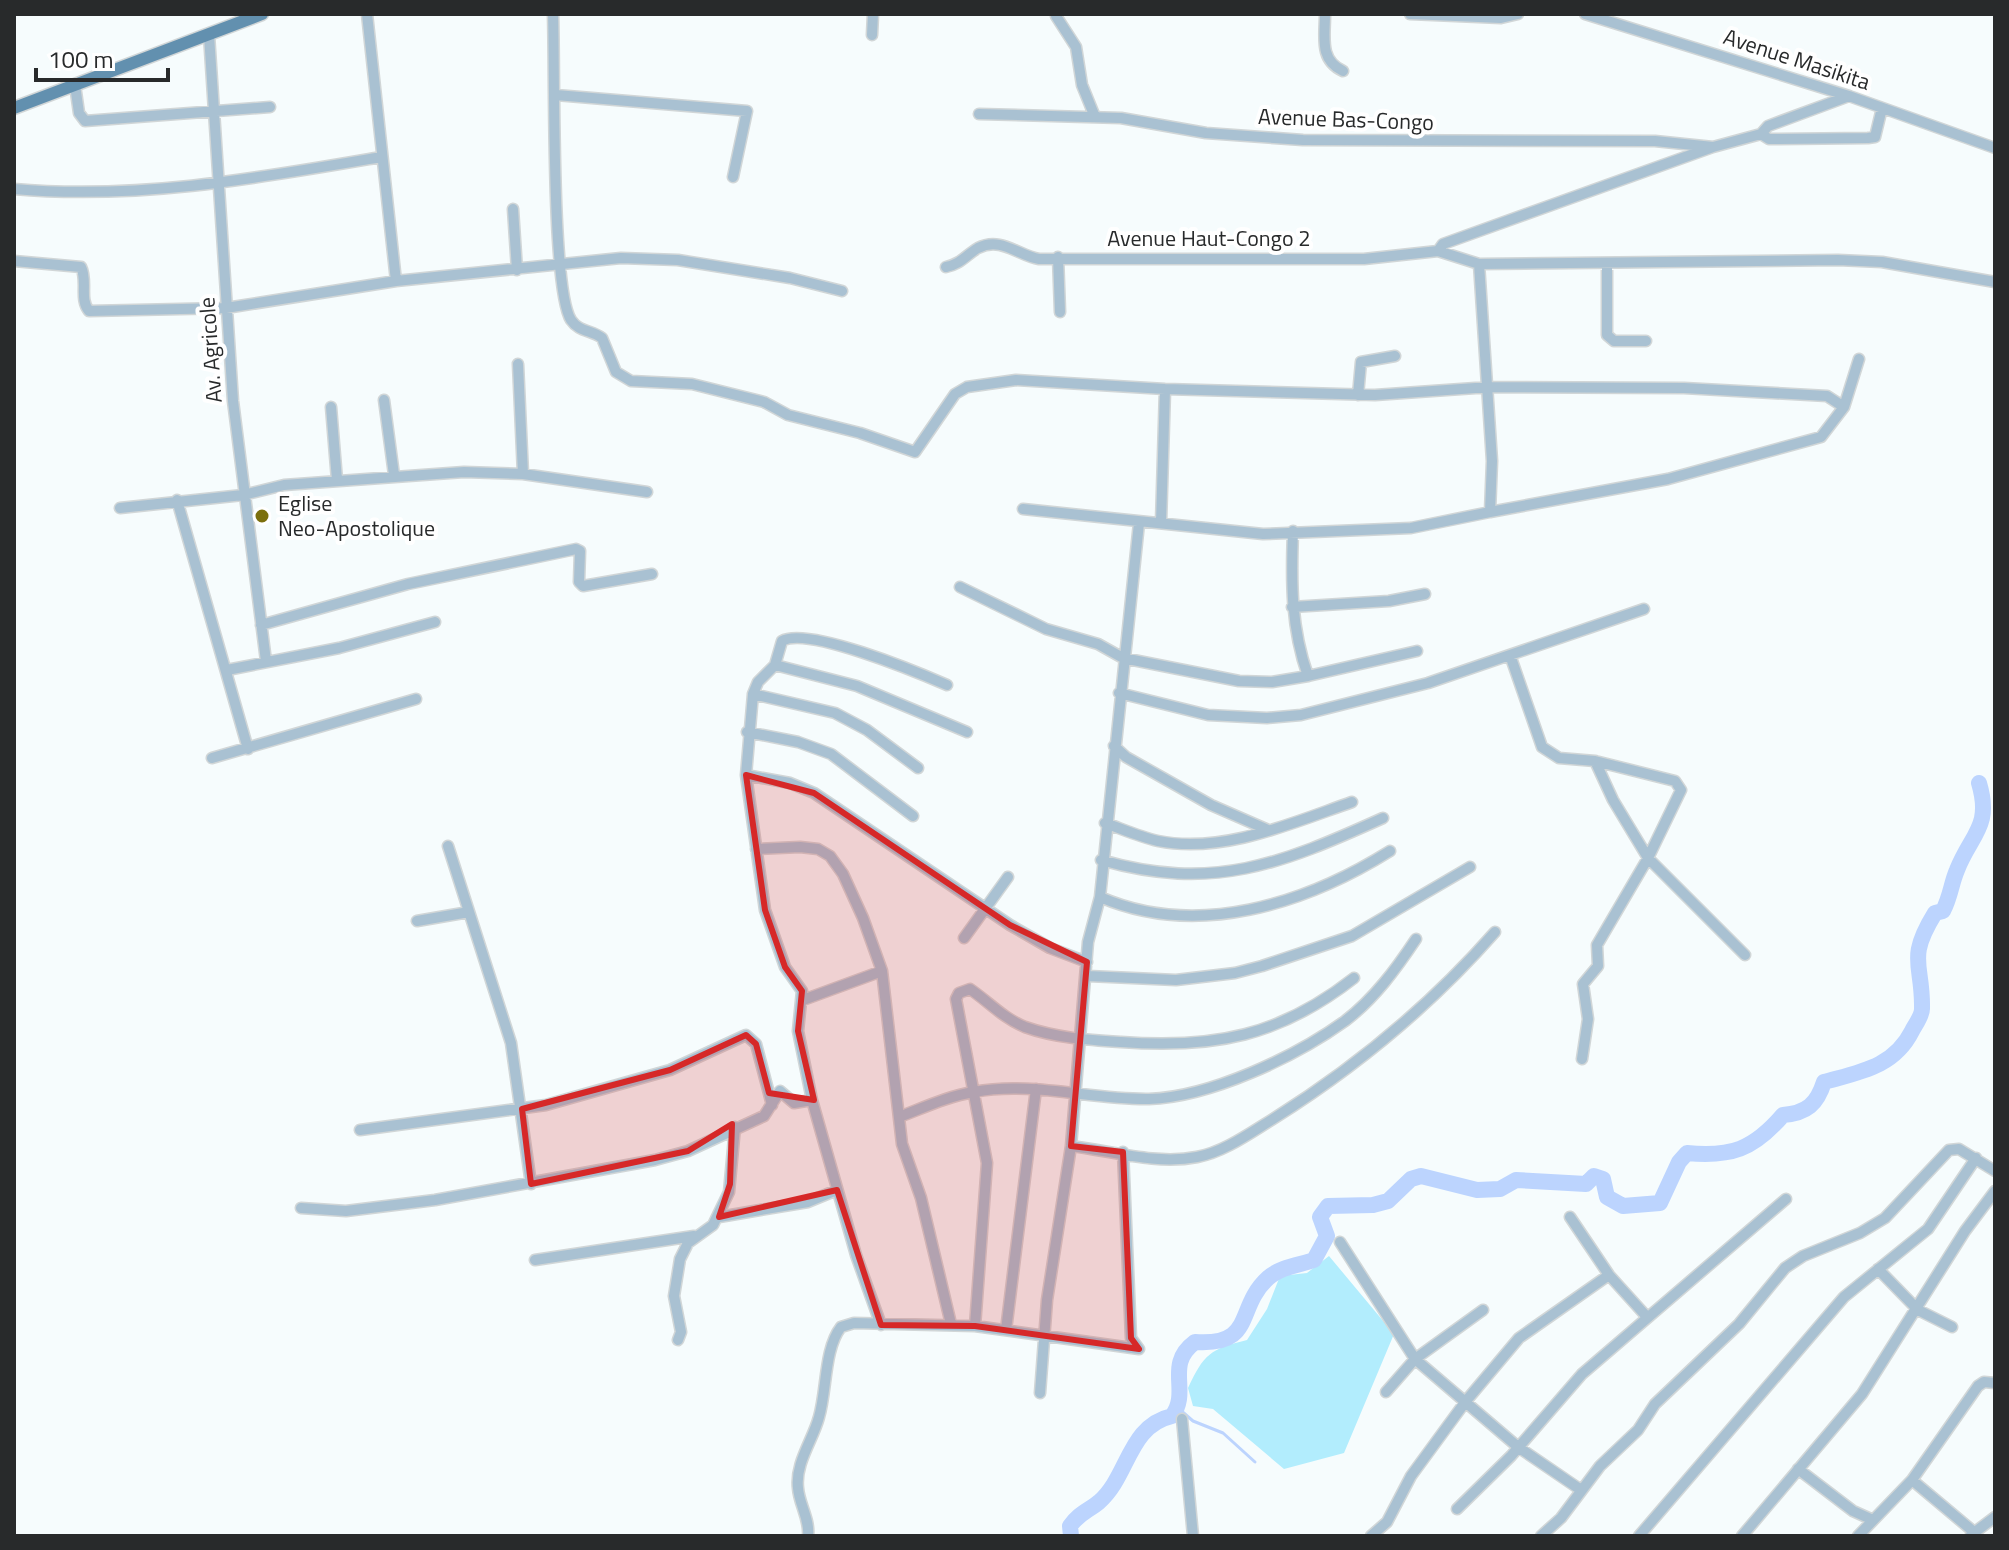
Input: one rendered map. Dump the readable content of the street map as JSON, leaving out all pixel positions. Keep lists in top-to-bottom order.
{
  "streets": {
    "street": [
      "Avenue Masikita",
      "Avenue Bas-Congo",
      "Avenue Haut-Congo 2",
      "Av. Agricole"
    ]
  },
  "places": ["Eglise Neo-Apostolique"],
  "scale_bar": "100 m"
}
